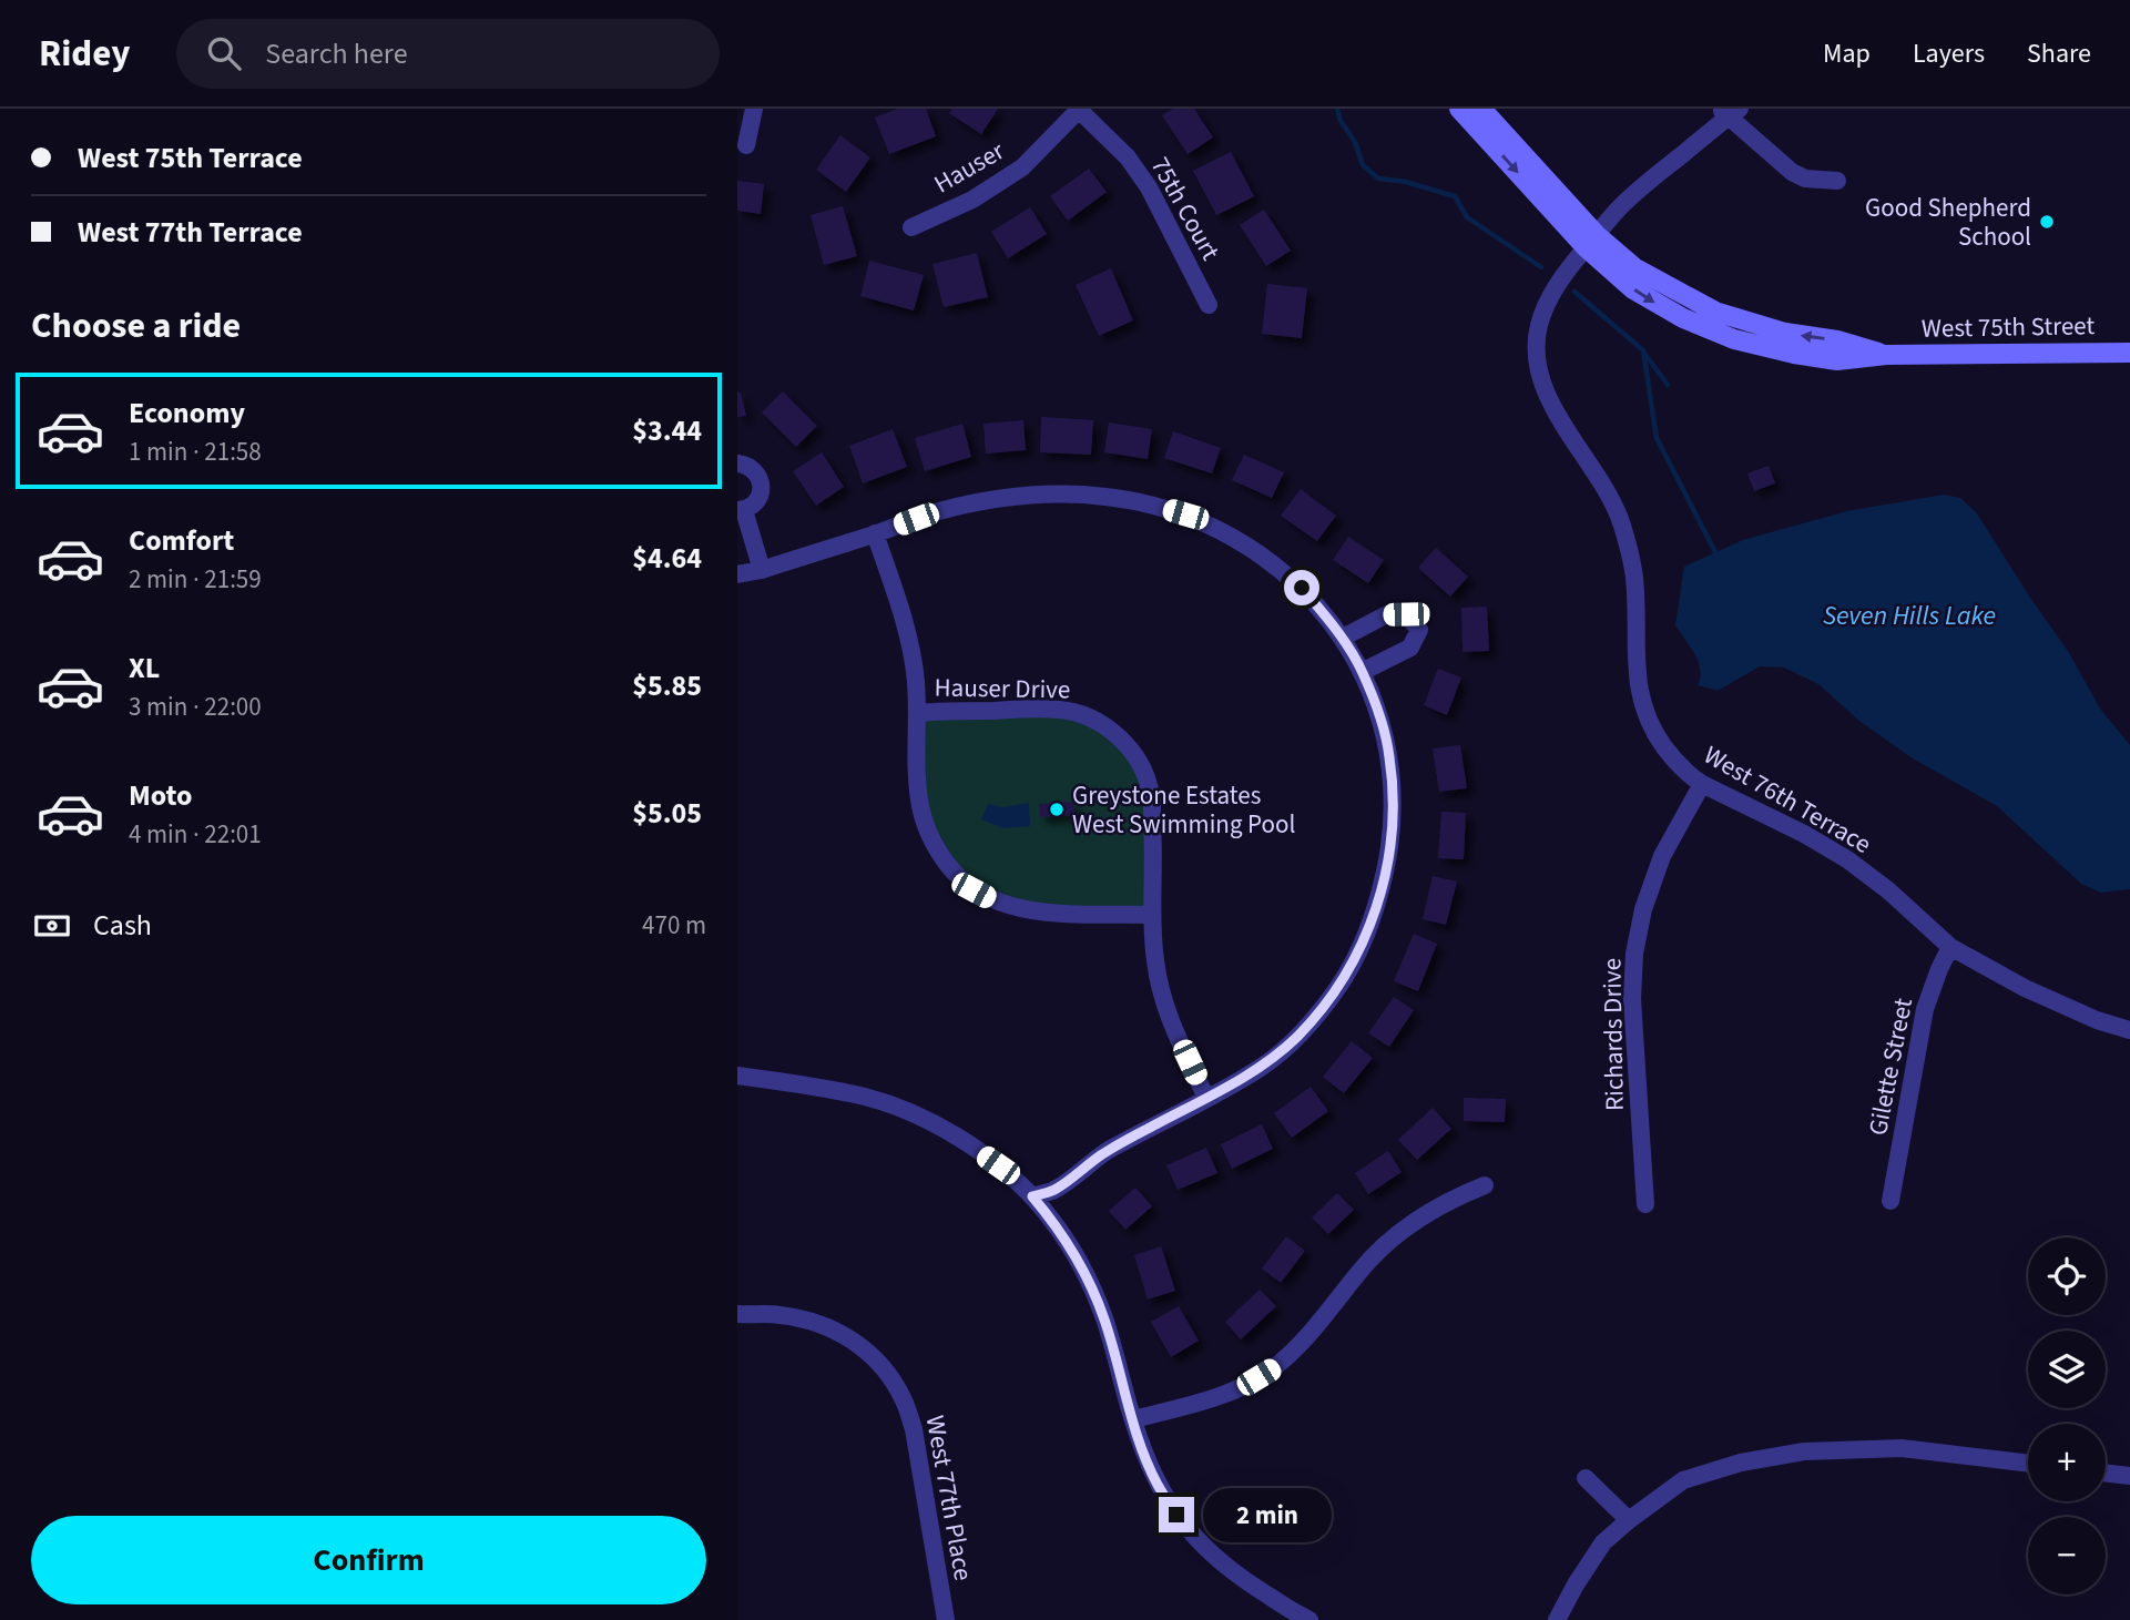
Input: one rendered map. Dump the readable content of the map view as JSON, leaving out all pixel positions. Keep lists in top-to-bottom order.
{
  "streets": {
    "main road": ["West 75th Street"],
    "street": [
      "Hauser",
      "75th Court",
      "Hauser Drive",
      "West 76th Terrace",
      "Richards Drive",
      "Gilette Street",
      "West 77th Place"
    ]
  },
  "crossings": [
    ["Hauser", "75th Court"],
    ["West 75th Street", "West 76th Terrace"],
    ["West 76th Terrace", "Richards Drive"],
    ["West 76th Terrace", "Gilette Street"]
  ],
  "water": ["Seven Hills Lake"],
  "places": ["Good Shepherd School", "Greystone Estates West Swimming Pool"],
  "page": {
    "header": "Ridey",
    "search": "Search here",
    "nav": ["Map", "Layers", "Share"],
    "banner": ["West 75th Terrace", "West 77th Terrace"],
    "heading": "Choose a ride",
    "list": [
      {
        "name": "Economy",
        "note": "1 min · 21:58",
        "value": "$3.44"
      },
      {
        "name": "Comfort",
        "note": "2 min · 21:59",
        "value": "$4.64"
      },
      {
        "name": "XL",
        "note": "3 min · 22:00",
        "value": "$5.85"
      },
      {
        "name": "Moto",
        "note": "4 min · 22:01",
        "value": "$5.05"
      }
    ],
    "pay": ["Cash", "470 m"],
    "map_buttons": ["+", "−"],
    "bubble": "2 min",
    "buttons": "Confirm"
  }
}
